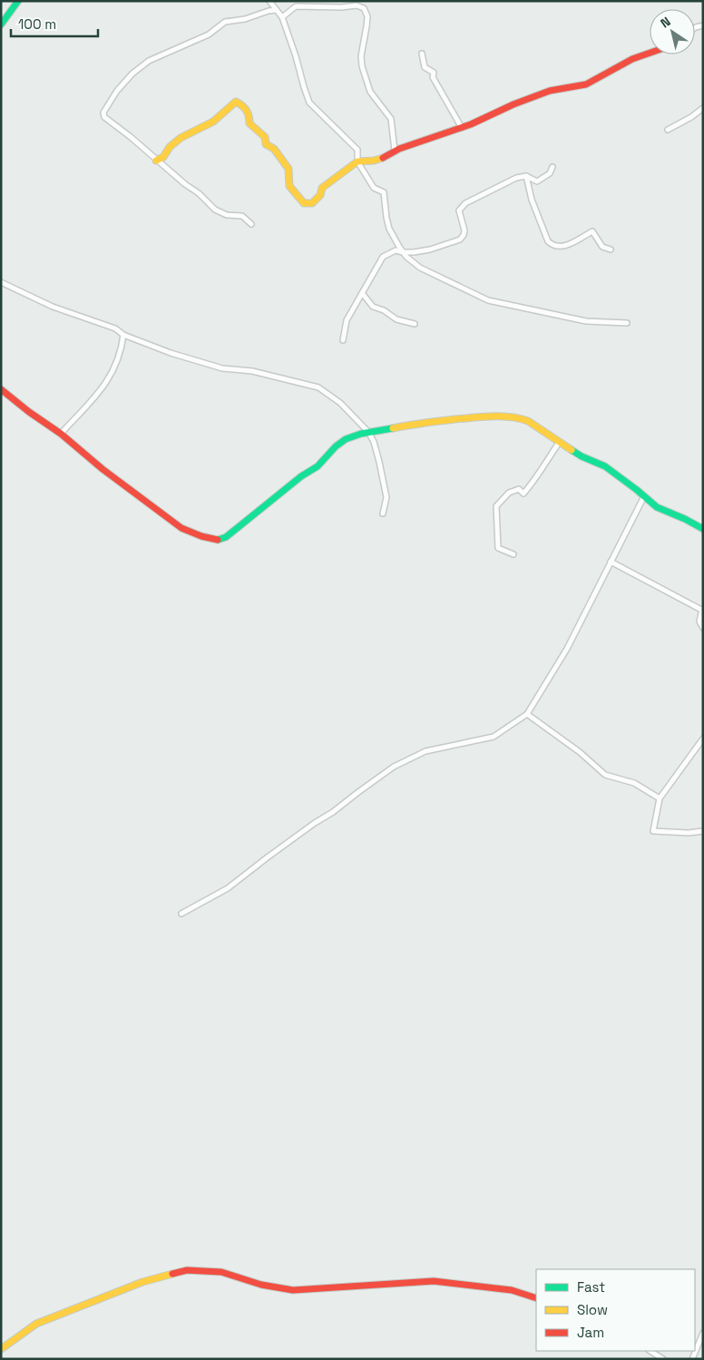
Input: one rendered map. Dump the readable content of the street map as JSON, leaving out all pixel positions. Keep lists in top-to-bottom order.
{
  "legend": ["Fast", "Slow", "Jam"],
  "scale_bar": "100 m",
  "north": "top left"
}
